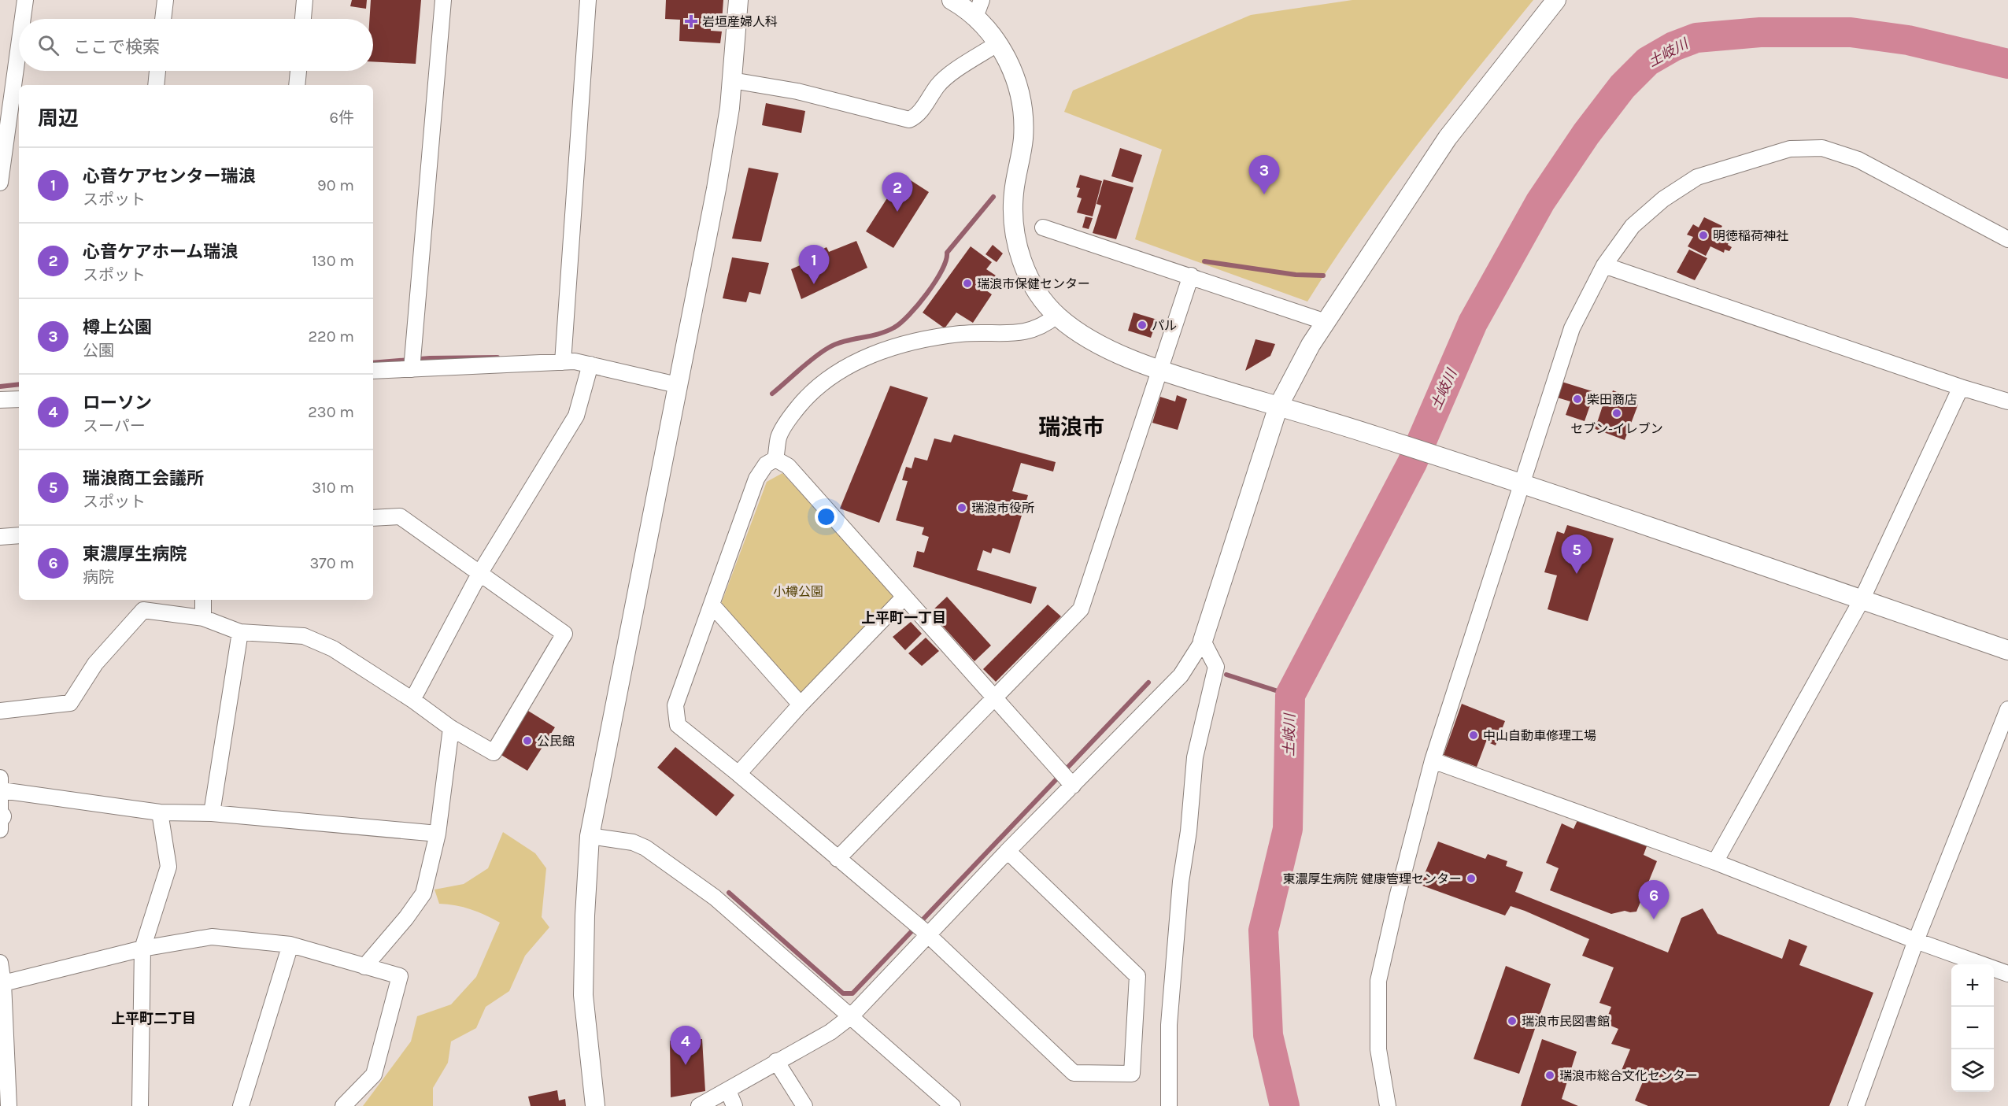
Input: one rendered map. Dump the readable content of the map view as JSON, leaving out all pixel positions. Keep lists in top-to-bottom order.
{
  "districts": ["瑞浪市", "上平町一丁目", "上平町二丁目"],
  "water": ["土岐川"],
  "parks": ["小樽公園"],
  "places": {
    "health": ["岩垣産婦人科"],
    "other": [
      "明徳稲荷神社",
      "瑞浪市保健センター",
      "パル",
      "柴田商店",
      "セブン-イレブン",
      "瑞浪市役所",
      "中山自動車修理工場",
      "公民館",
      "東濃厚生病院 健康管理センター",
      "瑞浪市民図書館",
      "瑞浪市総合文化センター"
    ]
  },
  "page": {
    "search": "ここで検索",
    "heading": ["周辺", "6件"],
    "list": [
      {
        "mark": "1",
        "name": "心音ケアセンター瑞浪",
        "note": "スポット",
        "value": "90 m"
      },
      {
        "mark": "2",
        "name": "心音ケアホーム瑞浪",
        "note": "スポット",
        "value": "130 m"
      },
      {
        "mark": "3",
        "name": "樽上公園",
        "note": "公園",
        "value": "220 m"
      },
      {
        "mark": "4",
        "name": "ローソン",
        "note": "スーパー",
        "value": "230 m"
      },
      {
        "mark": "5",
        "name": "瑞浪商工会議所",
        "note": "スポット",
        "value": "310 m"
      },
      {
        "mark": "6",
        "name": "東濃厚生病院",
        "note": "病院",
        "value": "370 m"
      }
    ],
    "pins": [
      "3",
      "2",
      "1",
      "5",
      "6",
      "4"
    ],
    "map_buttons": ["+", "−"]
  }
}
